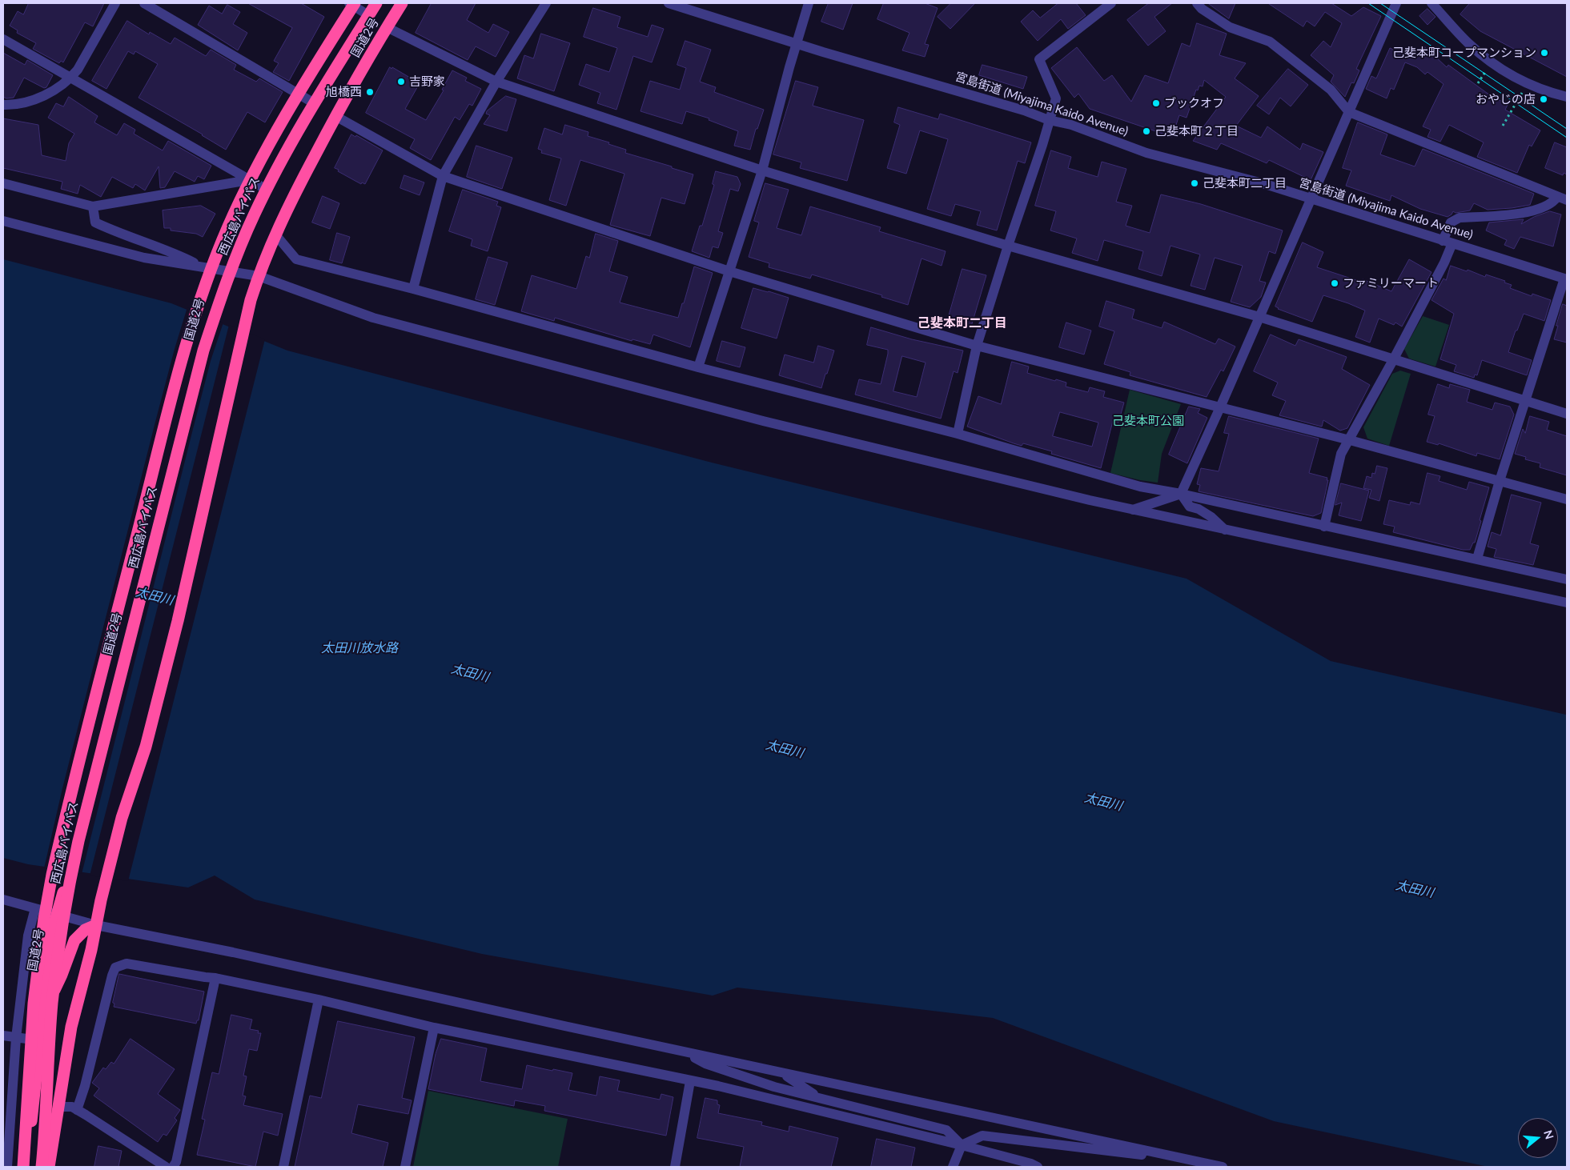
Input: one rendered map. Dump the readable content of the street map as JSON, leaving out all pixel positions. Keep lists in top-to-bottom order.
{
  "streets": {
    "highway": ["国道2号", "西広島バイパス"],
    "street": ["宮島街道 (Miyajima Kaido Avenue)"]
  },
  "districts": ["己斐本町二丁目"],
  "water": ["太田川", "太田川放水路"],
  "parks": ["己斐本町公園"],
  "places": [
    "己斐本町コープマンション",
    "吉野家",
    "旭橋西",
    "おやじの店",
    "ブックオフ",
    "己斐本町２丁目",
    "己斐本町二丁目",
    "ファミリーマート"
  ],
  "north": "right"
}
